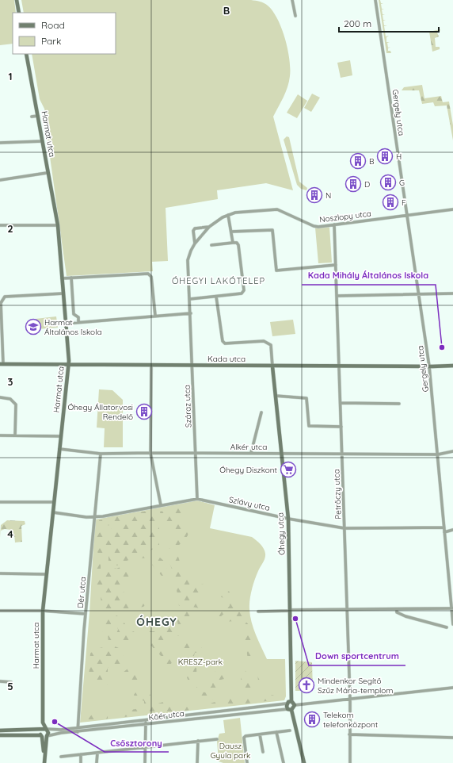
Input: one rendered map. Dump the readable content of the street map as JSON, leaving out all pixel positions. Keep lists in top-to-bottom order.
{
  "streets": {
    "street": [
      "Gergely utca",
      "Harmat utca",
      "Noszlopy utca",
      "Kada utca",
      "Száraz utca",
      "Alkér utca",
      "Petrőczy utca",
      "Szlávy utca",
      "Óhegy utca",
      "Dér utca",
      "Kőér utca"
    ]
  },
  "crossings": [
    ["Gergely utca", "Noszlopy utca"],
    ["Gergely utca", "Kada utca"],
    ["Gergely utca", "Alkér utca"],
    ["Gergely utca", "Szlávy utca"],
    ["Harmat utca", "Kada utca"],
    ["Harmat utca", "Alkér utca"],
    ["Harmat utca", "Szlávy utca"],
    ["Harmat utca", "Kőér utca"],
    ["Noszlopy utca", "Száraz utca"],
    ["Noszlopy utca", "Petrőczy utca"],
    ["Kada utca", "Száraz utca"],
    ["Kada utca", "Petrőczy utca"],
    ["Kada utca", "Óhegy utca"],
    ["Száraz utca", "Alkér utca"],
    ["Száraz utca", "Szlávy utca"],
    ["Alkér utca", "Petrőczy utca"],
    ["Alkér utca", "Óhegy utca"],
    ["Alkér utca", "Dér utca"],
    ["Petrőczy utca", "Szlávy utca"],
    ["Szlávy utca", "Óhegy utca"],
    ["Szlávy utca", "Dér utca"],
    ["Dér utca", "Kőér utca"]
  ],
  "districts": ["ÓHEGYI LAKÓTELEP", "ÓHEGY"],
  "parks": ["KRESZ-park", "Dausz Gyula park"],
  "places": {
    "building": [
      "H",
      "B",
      "G",
      "D",
      "N",
      "F",
      "Óhegy Állatorvosi Rendelő",
      "Telekom telefonközpont"
    ],
    "school or university": ["Harmat Általános Iskola"],
    "other": ["Kada Mihály Általános Iskola", "Down sportcentrum", "Csősztorony"],
    "supermarket": ["Óhegy Diszkont"],
    "church": ["Mindenkor Segítő Szűz Mária-templom"]
  },
  "legend": ["Road", "Park"],
  "scale_bar": "200 m",
  "grid": {
    "columns": ["B"],
    "rows": [
      "1",
      "2",
      "3",
      "4",
      "5"
    ]
  }
}
